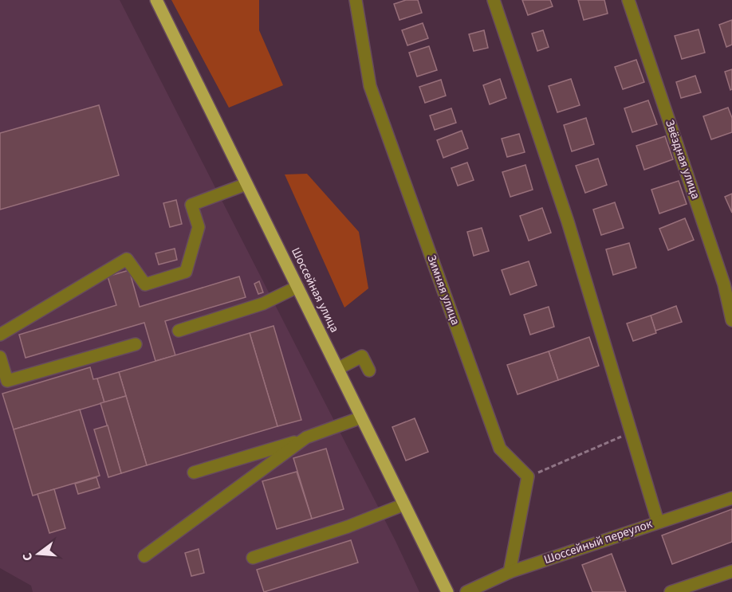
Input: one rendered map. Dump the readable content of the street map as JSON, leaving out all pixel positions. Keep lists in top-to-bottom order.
{
  "streets": {
    "main road": ["Шоссейная улица"],
    "street": ["Звёздная улица", "Зимняя улица", "Шоссейный переулок"]
  },
  "north": "left"
}
